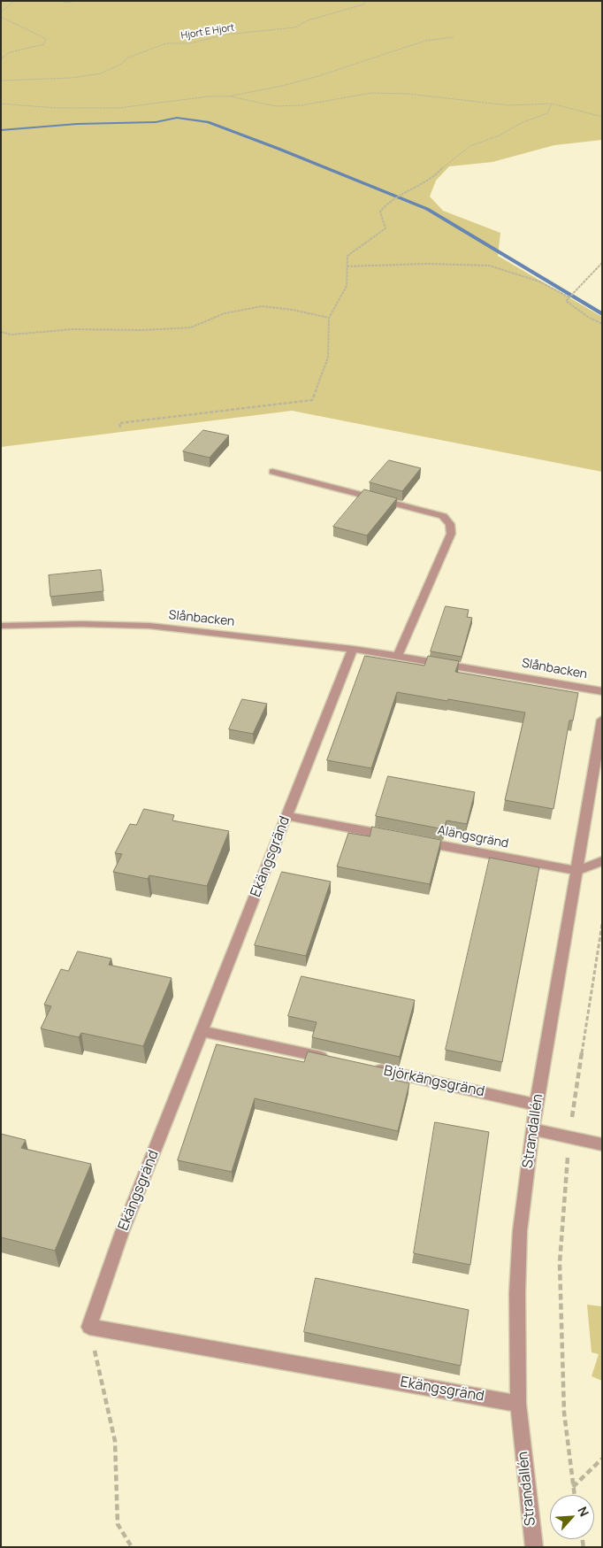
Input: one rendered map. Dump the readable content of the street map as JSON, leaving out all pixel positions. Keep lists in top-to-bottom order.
{
  "streets": {
    "street": [
      "Slånbacken",
      "Alängsgränd",
      "Ekängsgränd",
      "Björkängsgränd",
      "Strandallén"
    ],
    "path": ["Hjort E Hjort"]
  },
  "crossings": [
    ["Slånbacken", "Ekängsgränd"],
    ["Alängsgränd", "Strandallén"],
    ["Ekängsgränd", "Strandallén"],
    ["Björkängsgränd", "Strandallén"]
  ],
  "north": "top right"
}
